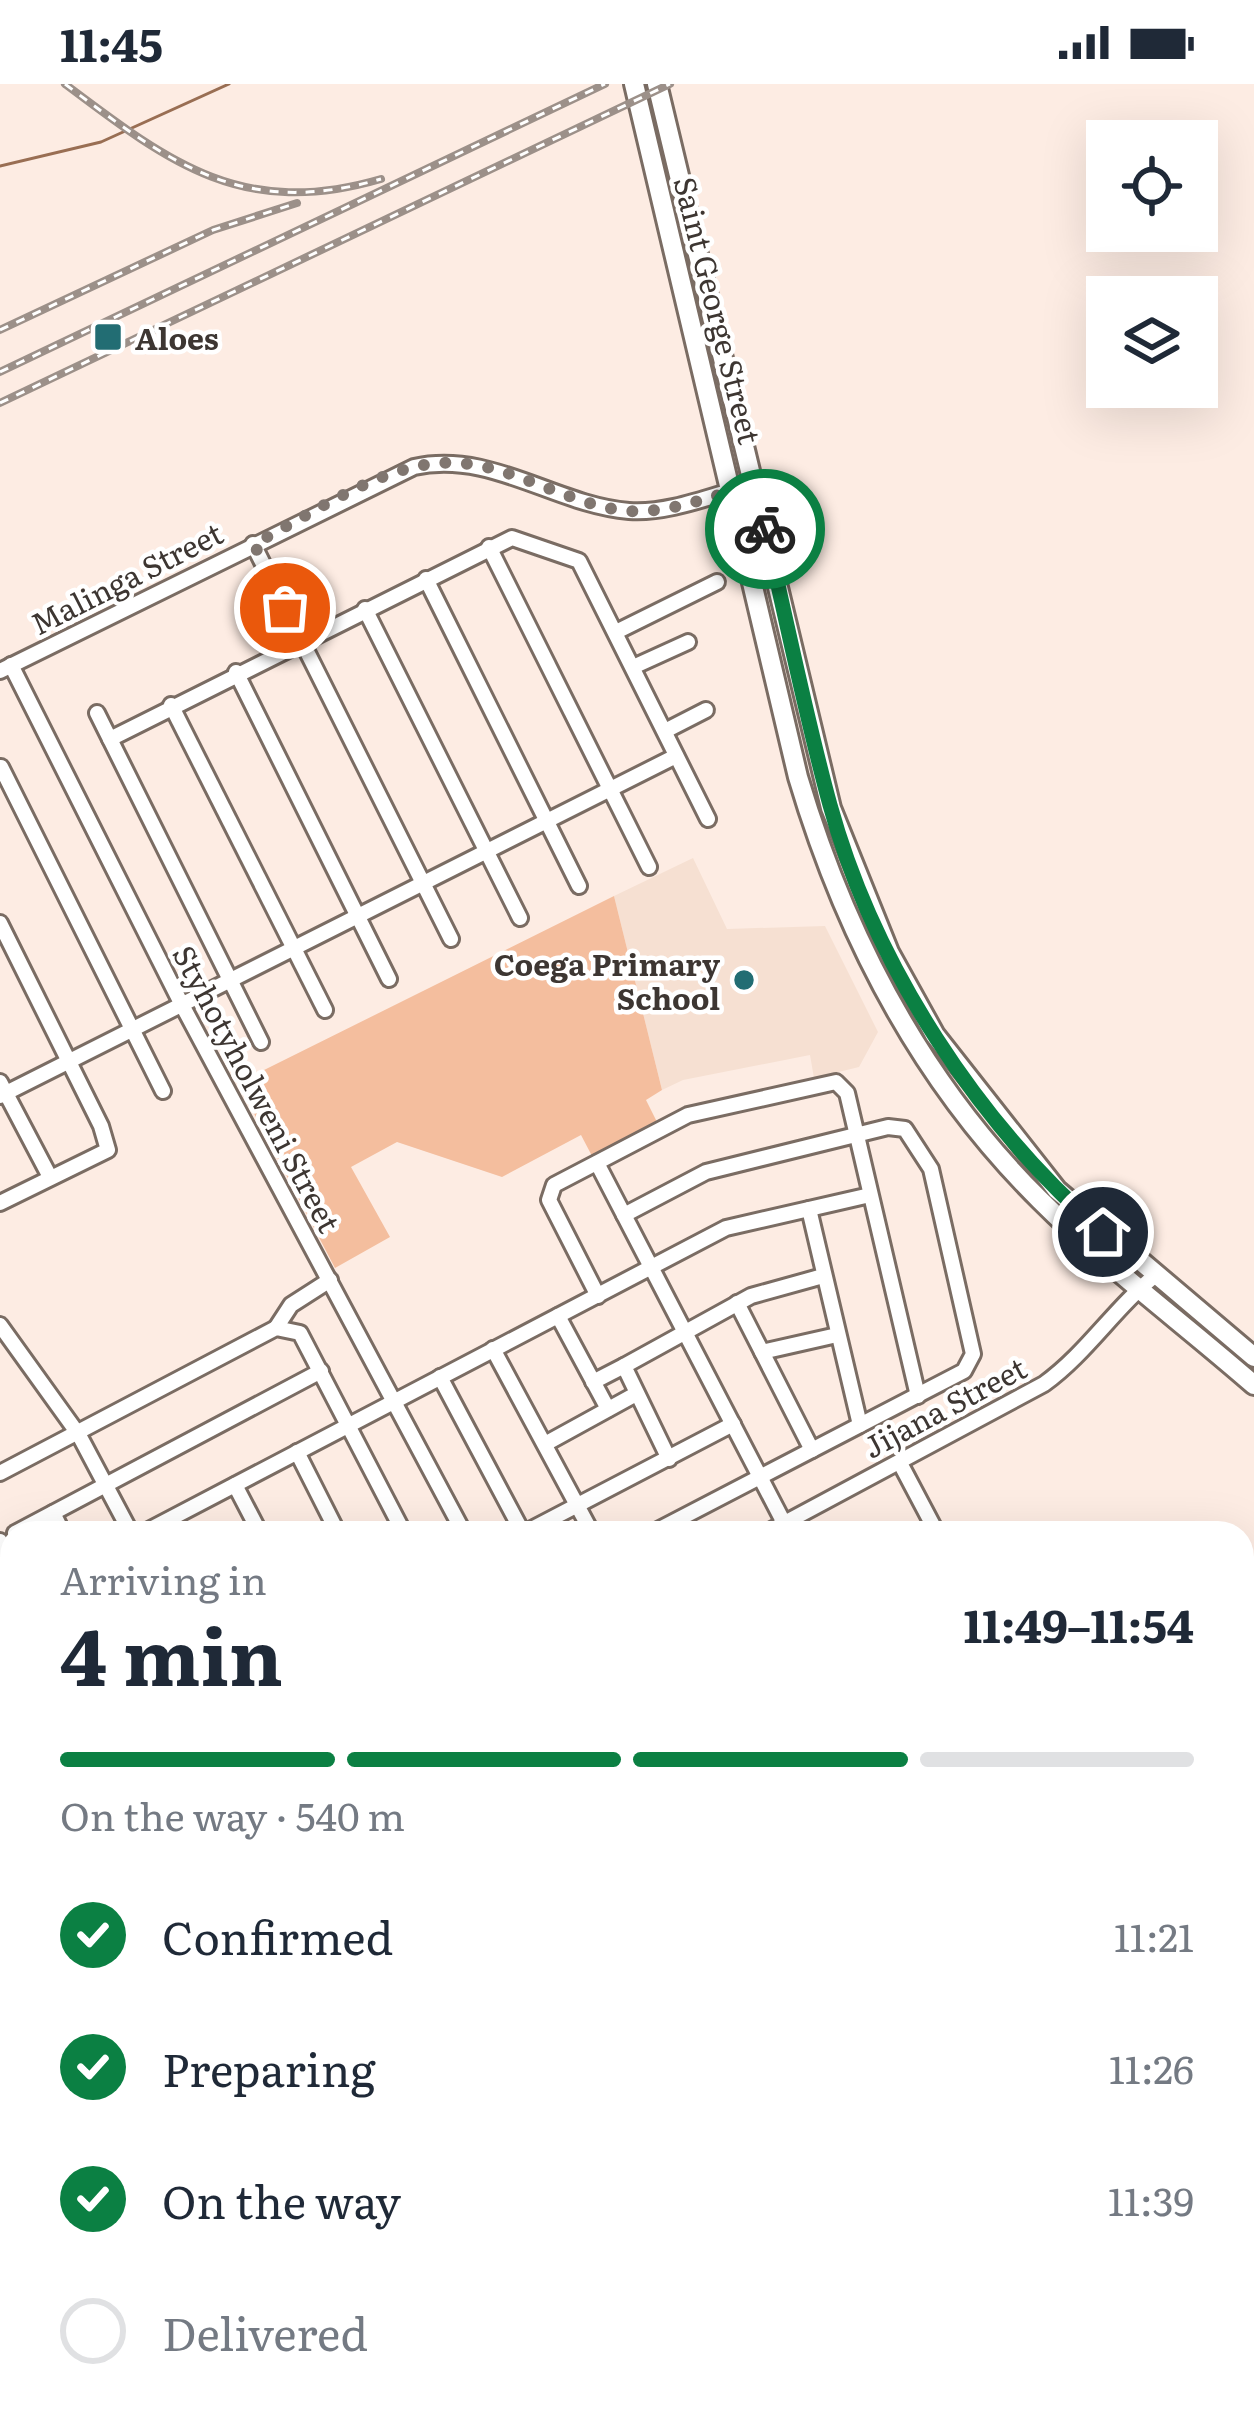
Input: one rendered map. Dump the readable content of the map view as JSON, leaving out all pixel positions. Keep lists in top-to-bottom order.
{
  "streets": {
    "main road": ["Saint George Street"],
    "street": ["Malinga Street", "Styhotyholweni Street", "Jijana Street"]
  },
  "crossings": [
    ["Saint George Street", "Malinga Street"],
    ["Saint George Street", "Jijana Street"],
    ["Malinga Street", "Styhotyholweni Street"]
  ],
  "places": {
    "transit": ["Aloes"],
    "other": ["Coega Primary School"]
  },
  "page": {
    "status": "11:45",
    "heading": ["4 min", "Arriving in", "11:49–11:54"],
    "bar": "On the way · 540 m",
    "list": [
      ["Confirmed", "11:21"],
      ["Preparing", "11:26"],
      ["On the way", "11:39"],
      "Delivered"
    ]
  }
}
